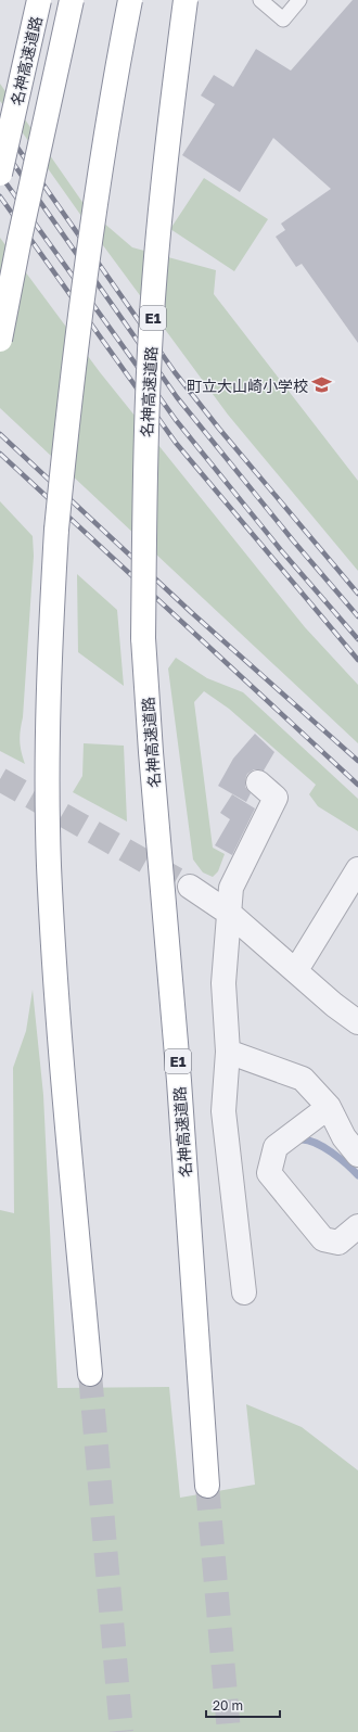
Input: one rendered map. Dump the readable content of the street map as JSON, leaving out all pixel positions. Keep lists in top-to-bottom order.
{
  "streets": {
    "highway": ["名神高速道路", "E1"]
  },
  "places": {
    "school or university": ["町立大山崎小学校"]
  },
  "scale_bar": "20 m"
}
